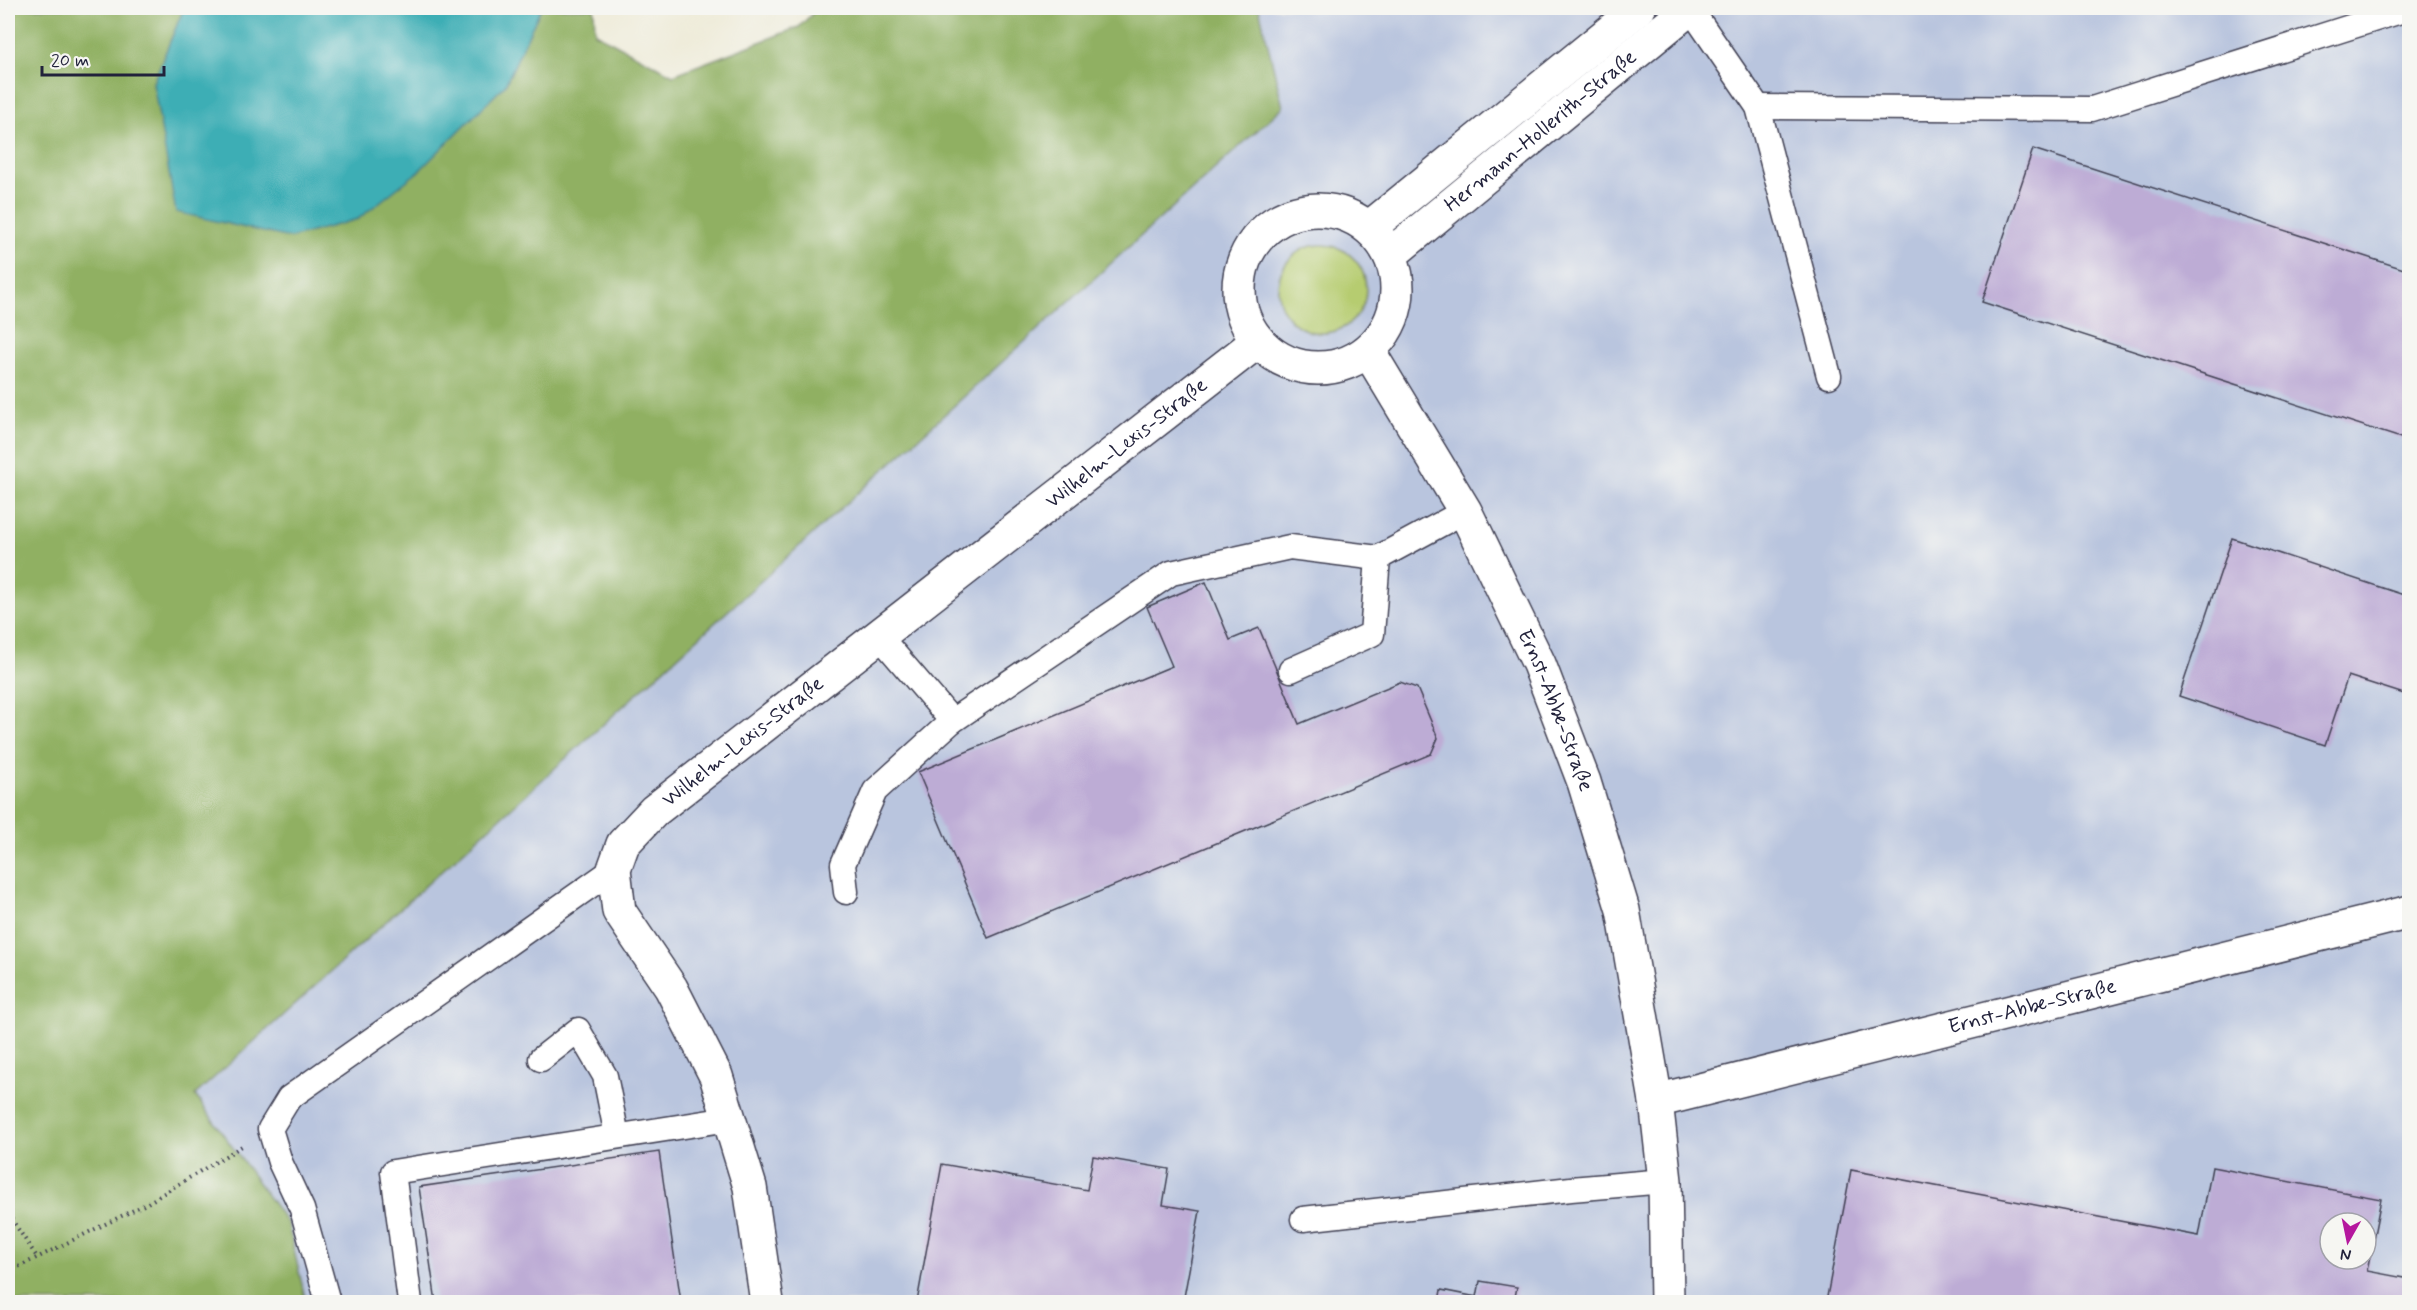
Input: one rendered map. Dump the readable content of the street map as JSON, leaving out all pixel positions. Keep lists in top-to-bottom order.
{
  "streets": {
    "street": ["Hermann-Hollerith-Straße", "Wilhelm-Lexis-Straße", "Ernst-Abbe-Straße"]
  },
  "crossings": [
    ["Hermann-Hollerith-Straße", "Wilhelm-Lexis-Straße"],
    ["Hermann-Hollerith-Straße", "Ernst-Abbe-Straße"],
    ["Wilhelm-Lexis-Straße", "Ernst-Abbe-Straße"]
  ],
  "scale_bar": "20 m",
  "north": "bottom"
}
